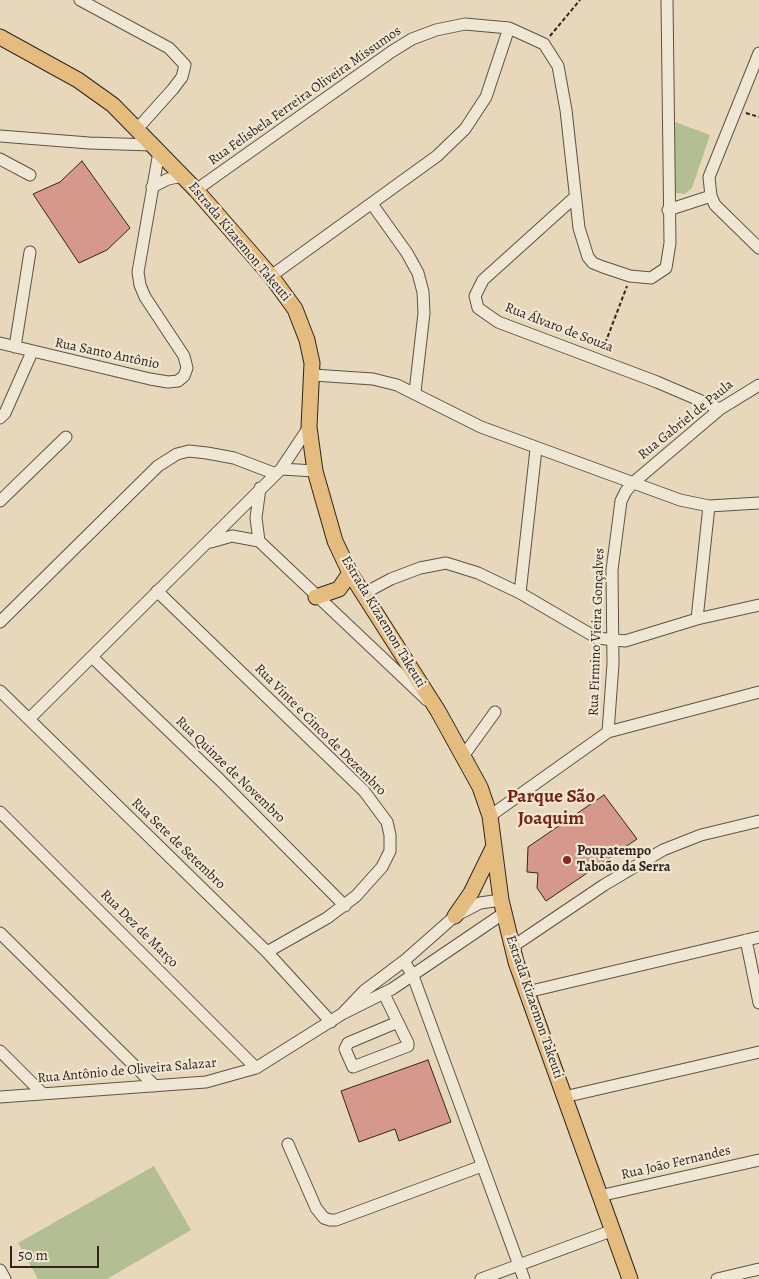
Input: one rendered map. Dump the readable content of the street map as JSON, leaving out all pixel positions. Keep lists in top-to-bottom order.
{
  "streets": {
    "main road": ["Estrada Kizaemon Takeuti"],
    "street": [
      "Rua Felisbela Ferreira Oliveira Missumos",
      "Rua Álvaro de Souza",
      "Rua Santo Antônio",
      "Rua Gabriel de Paula",
      "Rua Firmino Vieira Gonçalves",
      "Rua Vinte e Cinco de Dezembro",
      "Rua Quinze de Novembro",
      "Rua Sete de Setembro",
      "Rua Dez de Março",
      "Rua Antônio de Oliveira Salazar",
      "Rua João Fernandes"
    ]
  },
  "crossings": [
    ["Rua Felisbela Ferreira Oliveira Missumos", "Estrada Kizaemon Takeuti"],
    ["Estrada Kizaemon Takeuti", "Rua Santo Antônio"],
    ["Estrada Kizaemon Takeuti", "Rua Firmino Vieira Gonçalves"],
    ["Estrada Kizaemon Takeuti", "Rua Antônio de Oliveira Salazar"],
    ["Estrada Kizaemon Takeuti", "Rua João Fernandes"],
    ["Rua Álvaro de Souza", "Rua Gabriel de Paula"],
    ["Rua Gabriel de Paula", "Rua Firmino Vieira Gonçalves"],
    ["Rua Vinte e Cinco de Dezembro", "Rua Quinze de Novembro"],
    ["Rua Vinte e Cinco de Dezembro", "Rua Sete de Setembro"],
    ["Rua Sete de Setembro", "Rua Antônio de Oliveira Salazar"],
    ["Rua Dez de Março", "Rua Antônio de Oliveira Salazar"]
  ],
  "districts": ["Parque São Joaquim"],
  "places": ["Poupatempo Taboão da Serra"],
  "scale_bar": "50 m"
}
